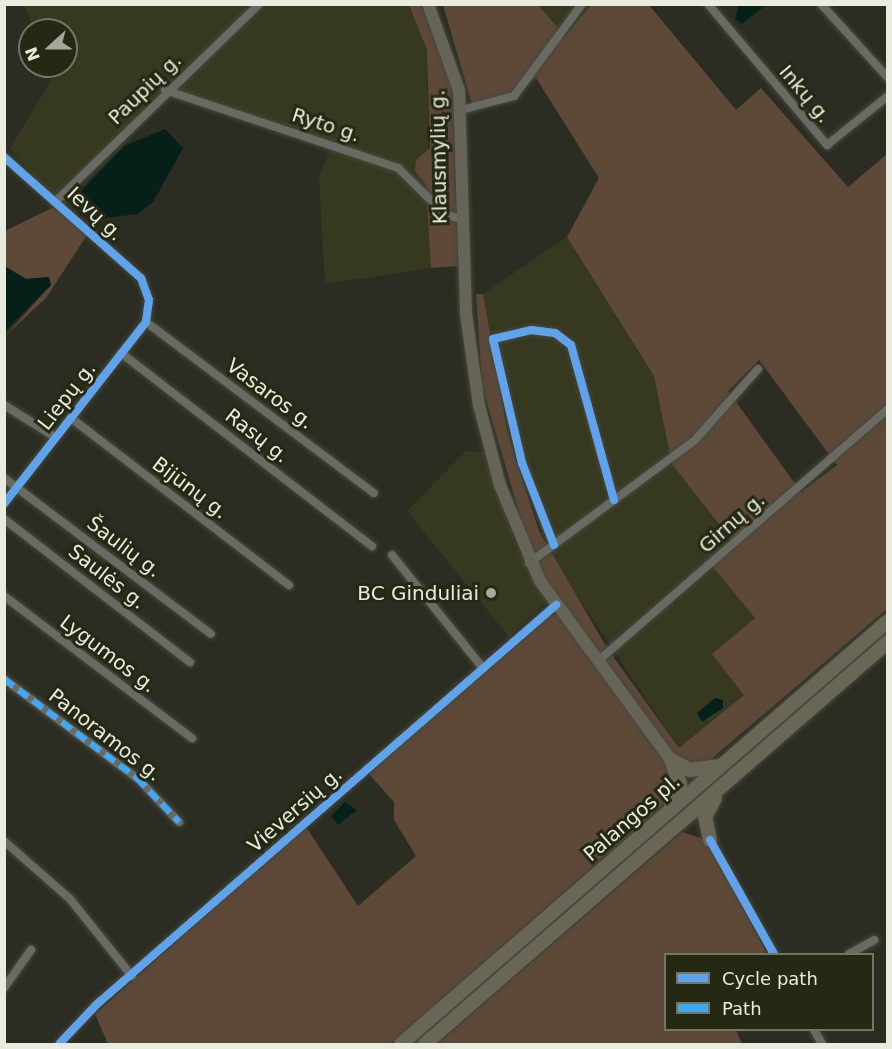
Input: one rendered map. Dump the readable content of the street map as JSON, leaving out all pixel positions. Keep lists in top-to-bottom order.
{
  "streets": {
    "highway": ["Palangos pl."],
    "main road": ["Klausmylių g."],
    "street": [
      "Paupių g.",
      "Inkų g.",
      "Ryto g.",
      "Ievų g.",
      "Vasaros g.",
      "Liepų g.",
      "Rasų g.",
      "Bijūnų g.",
      "Girnų g.",
      "Šaulių g.",
      "Saulės g.",
      "Lygumos g.",
      "Panoramos g.",
      "Vieversių g."
    ]
  },
  "crossings": [
    ["Paupių g.", "Ryto g."],
    ["Paupių g.", "Ievų g."],
    ["Ryto g.", "Klausmylių g."],
    ["Klausmylių g.", "Girnų g."],
    ["Klausmylių g.", "Vieversių g."],
    ["Ievų g.", "Vasaros g."],
    ["Ievų g.", "Liepų g."],
    ["Vasaros g.", "Liepų g."],
    ["Liepų g.", "Rasų g."],
    ["Liepų g.", "Bijūnų g."],
    ["Liepų g.", "Šaulių g."]
  ],
  "places": ["BC Ginduliai"],
  "legend": ["Cycle path", "Path"],
  "north": "left"
}
